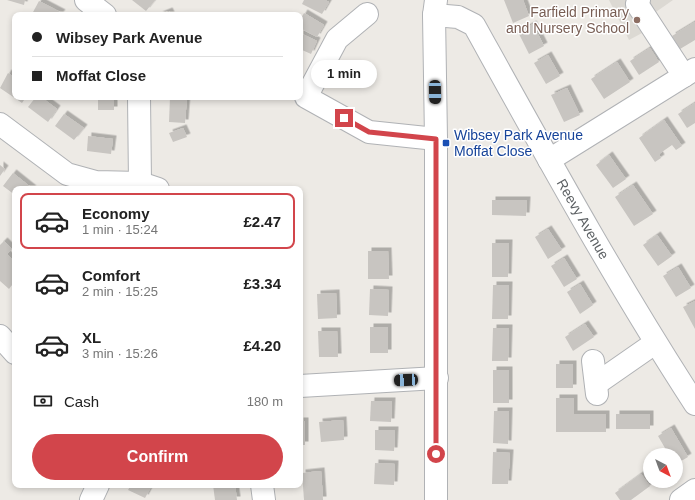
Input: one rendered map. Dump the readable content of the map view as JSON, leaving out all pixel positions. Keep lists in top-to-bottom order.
{
  "streets": {
    "street": ["Reevy Avenue"]
  },
  "places": {
    "other": ["Farfield Primary and Nursery School"],
    "transit": ["Wibsey Park Avenue Moffat Close"]
  },
  "north": "bottom right",
  "page": {
    "banner": ["Wibsey Park Avenue", "Moffat Close"],
    "bubble": "1 min",
    "list": [
      {
        "name": "Economy",
        "note": "1 min · 15:24",
        "value": "£2.47"
      },
      {
        "name": "Comfort",
        "note": "2 min · 15:25",
        "value": "£3.34"
      },
      {
        "name": "XL",
        "note": "3 min · 15:26",
        "value": "£4.20"
      }
    ],
    "pay": ["Cash", "180 m"],
    "buttons": "Confirm"
  }
}
